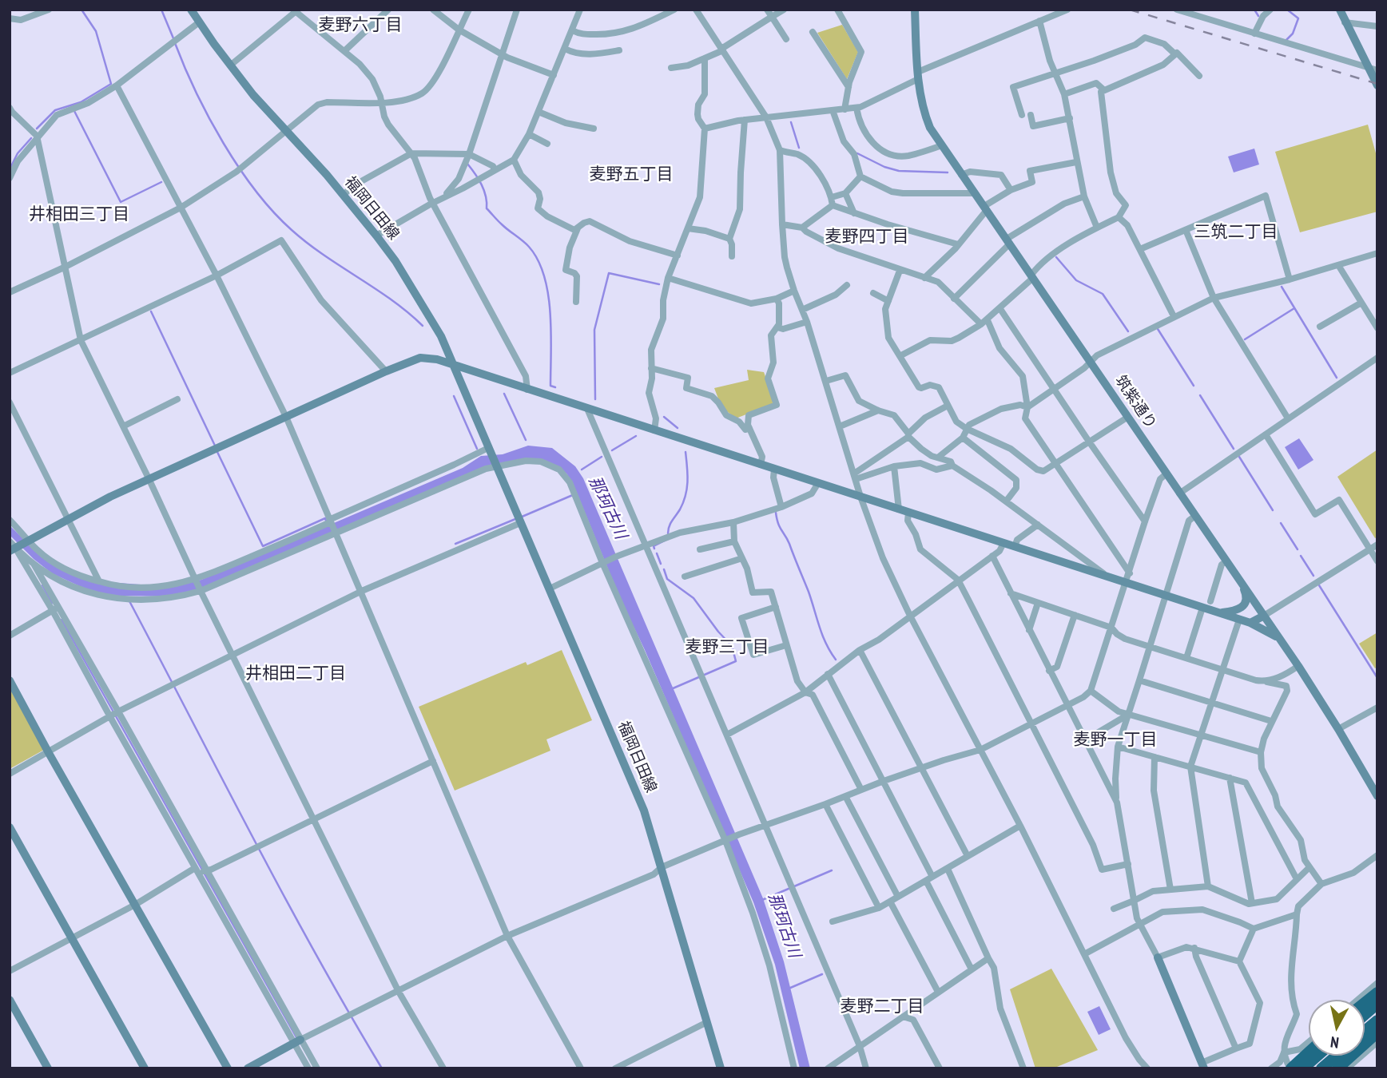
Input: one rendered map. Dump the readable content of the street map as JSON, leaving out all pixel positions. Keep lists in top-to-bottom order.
{
  "streets": {
    "street": ["福岡日田線", "筑紫通り"]
  },
  "districts": [
    "麦野六丁目",
    "麦野五丁目",
    "井相田三丁目",
    "三筑二丁目",
    "麦野四丁目",
    "麦野三丁目",
    "井相田二丁目",
    "麦野一丁目",
    "麦野二丁目"
  ],
  "water": ["那珂古川"],
  "north": "bottom"
}
